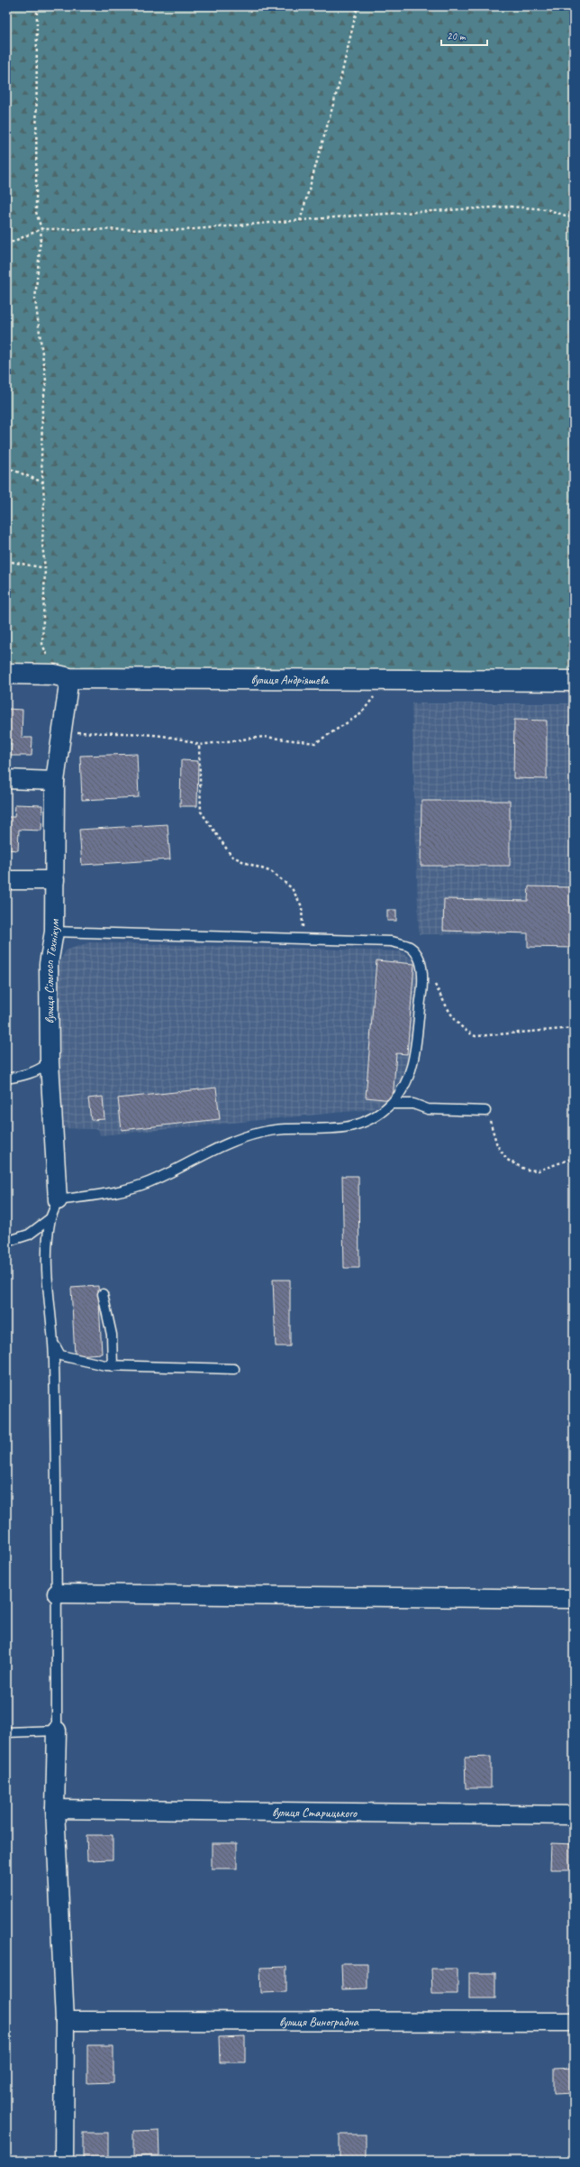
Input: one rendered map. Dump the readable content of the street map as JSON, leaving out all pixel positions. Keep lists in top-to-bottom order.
{
  "streets": {
    "street": [
      "вулиця Андріяшева",
      "вулиця Сільгосп Технікум",
      "вулиця Старицького",
      "вулиця Виноградна"
    ]
  },
  "crossings": [
    ["вулиця Андріяшева", "вулиця Сільгосп Технікум"]
  ],
  "scale_bar": "20 m"
}
